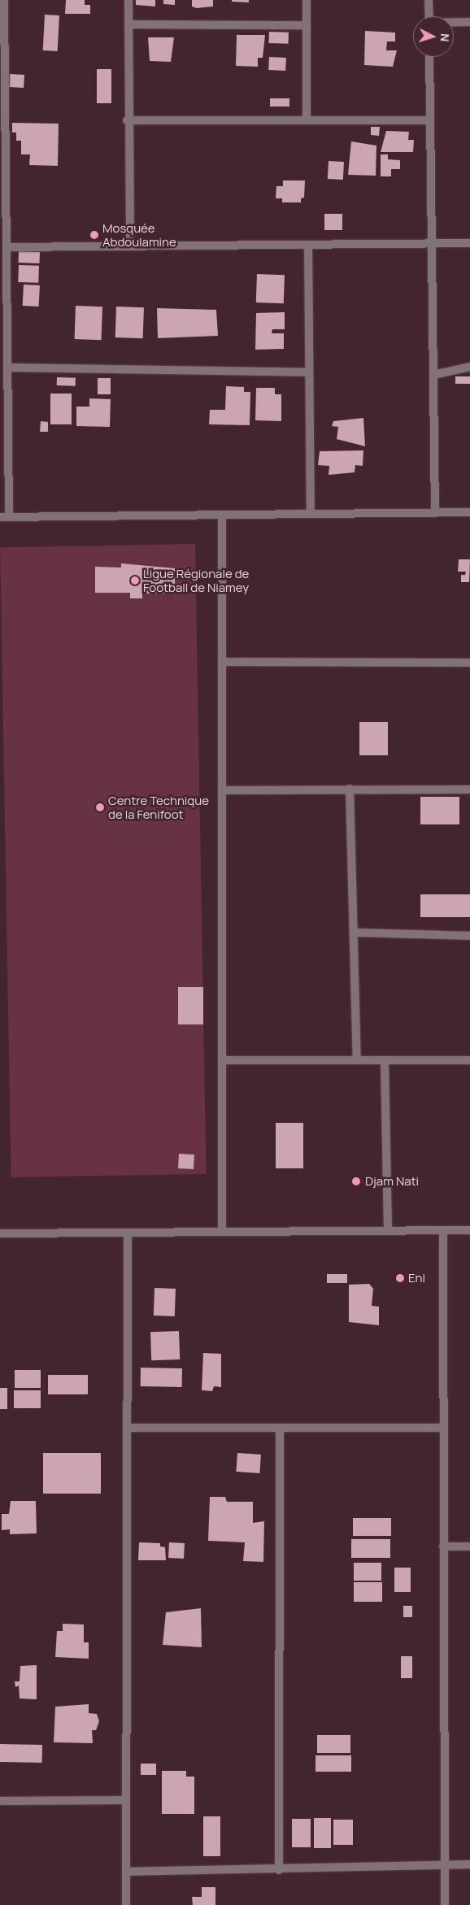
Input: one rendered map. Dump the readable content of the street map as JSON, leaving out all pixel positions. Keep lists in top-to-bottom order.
{
  "places": [
    "Mosquée Abdoulamine",
    "Ligue Régionale de Football de Niamey",
    "Centre Technique de la Fenifoot",
    "Djam Nati",
    "Eni"
  ],
  "north": "right"
}
